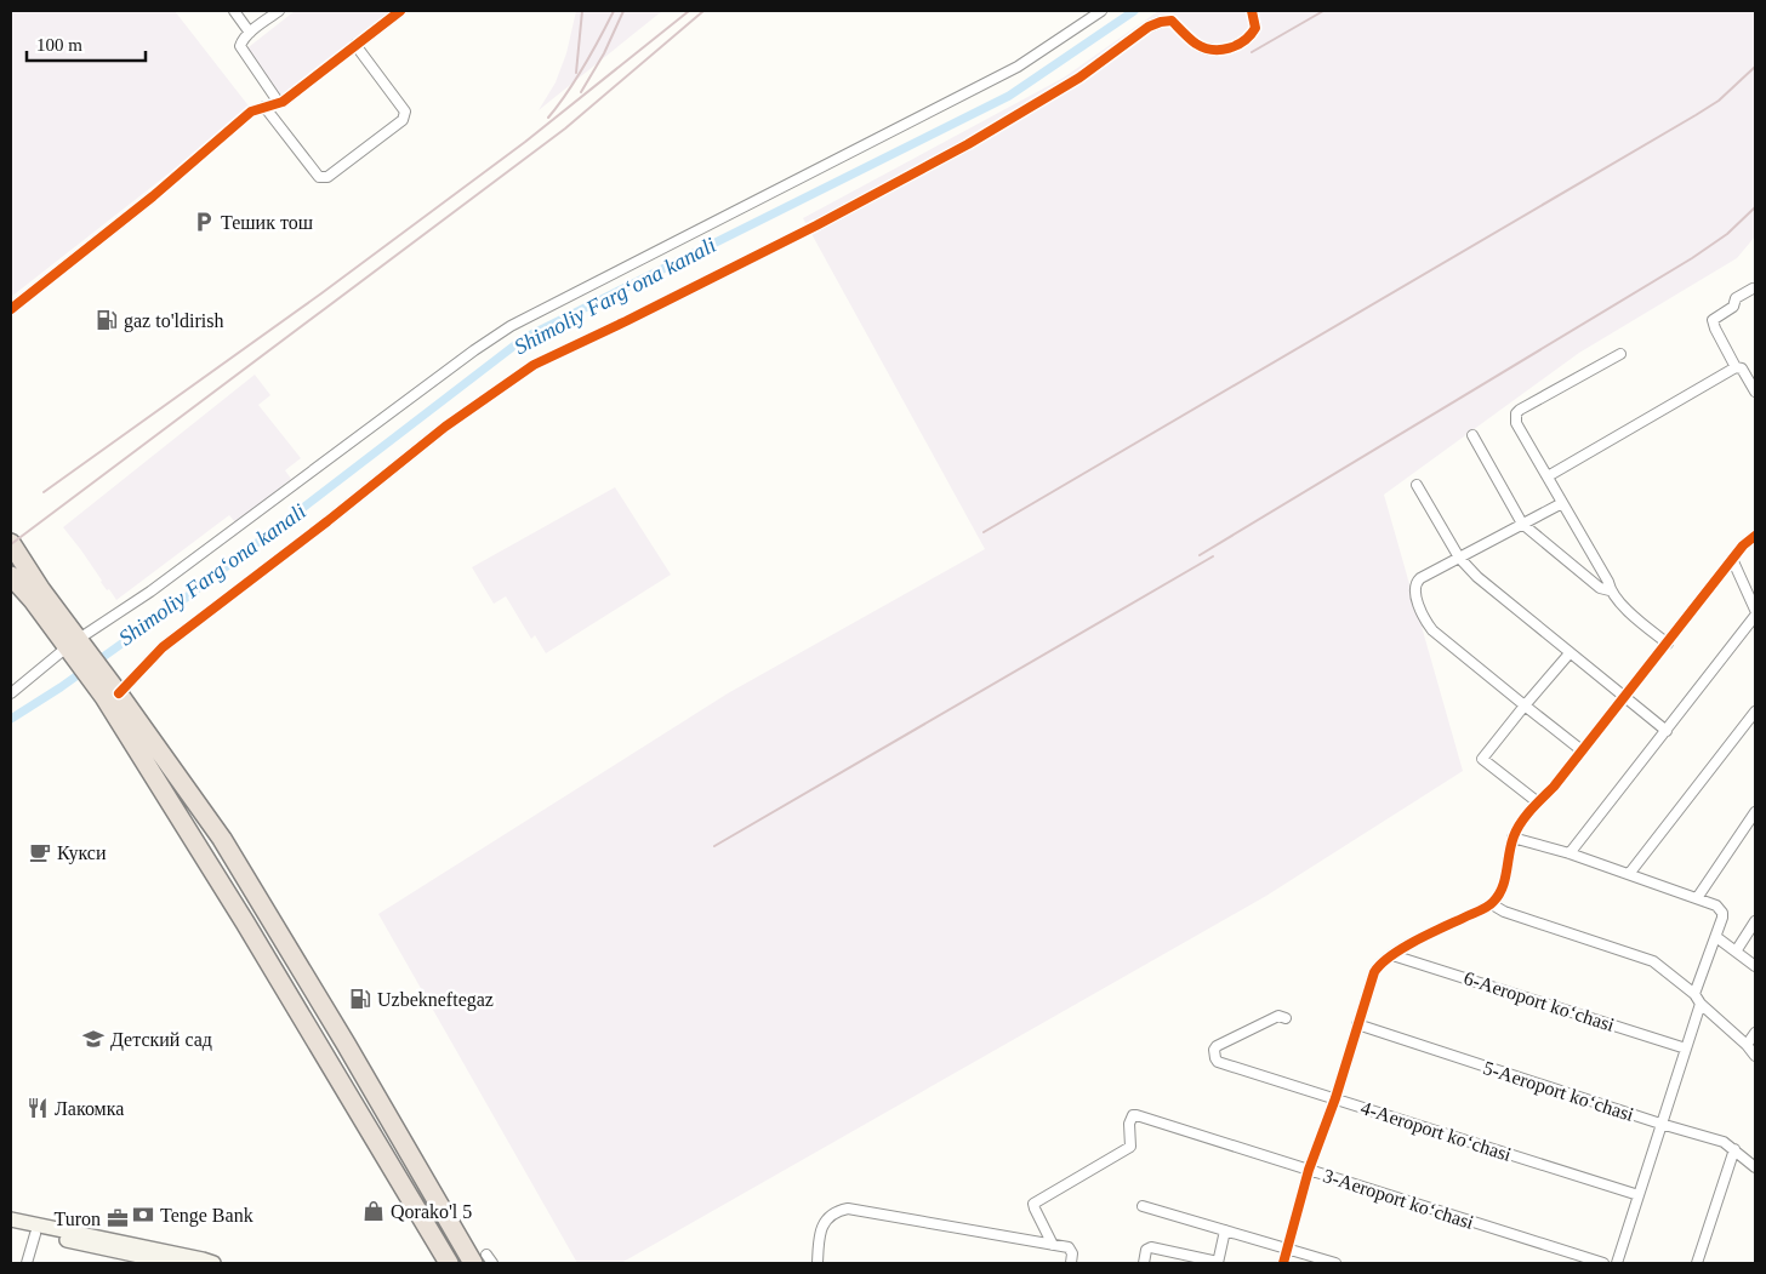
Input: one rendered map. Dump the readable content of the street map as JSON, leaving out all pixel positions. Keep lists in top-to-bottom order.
{
  "streets": {
    "street": [
      "6-Aeroport koʻchasi",
      "5-Aeroport koʻchasi",
      "4-Aeroport koʻchasi",
      "3-Aeroport koʻchasi"
    ]
  },
  "water": ["Shimoliy Fargʻona kanali"],
  "places": {
    "parking": ["Тешик тош"],
    "fuel station": ["gaz to'ldirish", "Uzbekneftegaz"],
    "cafe": ["Кукси"],
    "school or university": ["Детский сад"],
    "restaurant": ["Лакомка"],
    "shop": ["Qorako'l 5"],
    "bank": ["Tenge Bank"],
    "office": ["Turon"]
  },
  "scale_bar": "100 m"
}
